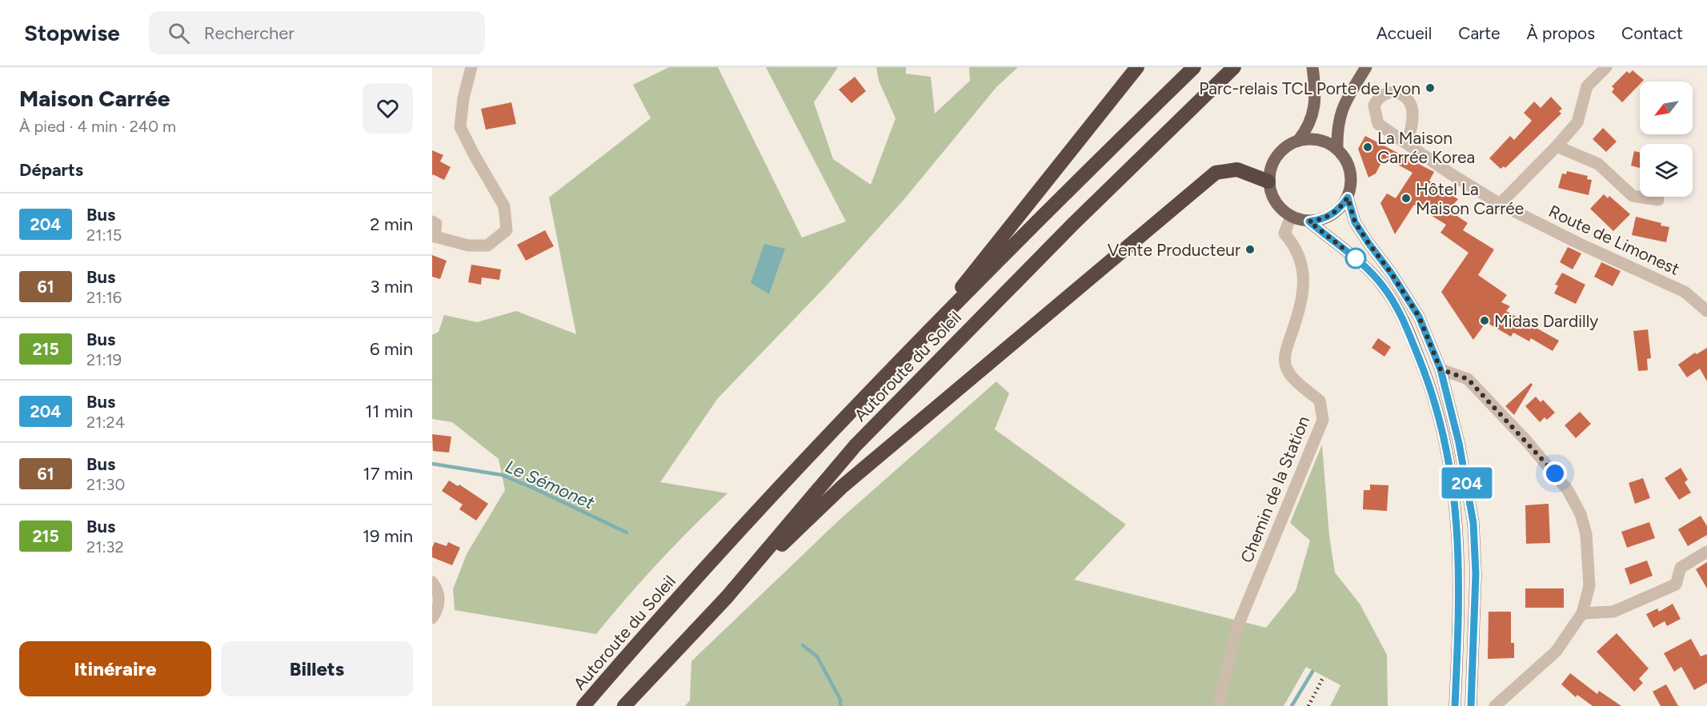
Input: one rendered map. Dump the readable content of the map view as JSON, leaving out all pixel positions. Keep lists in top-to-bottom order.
{
  "streets": {
    "highway": ["Autoroute du Soleil"],
    "street": ["Route de Limonest", "Chemin de la Station"]
  },
  "water": ["Le Sémonet"],
  "places": [
    "Parc-relais TCL Porte de Lyon",
    "La Maison Carrée Korea",
    "Hôtel La Maison Carrée",
    "Vente Producteur",
    "Midas Dardilly"
  ],
  "lines": ["bus line 204"],
  "north": "bottom left",
  "page": {
    "header": "Stopwise",
    "search": "Rechercher",
    "nav": [
      "Accueil",
      "Carte",
      "À propos",
      "Contact"
    ],
    "heading": [
      ["Maison Carrée", "À pied · 4 min · 240 m"],
      "Départs"
    ],
    "on_map": "204",
    "list": [
      {
        "mark": "204",
        "name": "Bus",
        "note": "21:15",
        "value": "2 min"
      },
      {
        "mark": "61",
        "name": "Bus",
        "note": "21:16",
        "value": "3 min"
      },
      {
        "mark": "215",
        "name": "Bus",
        "note": "21:19",
        "value": "6 min"
      },
      {
        "mark": "204",
        "name": "Bus",
        "note": "21:24",
        "value": "11 min"
      },
      {
        "mark": "61",
        "name": "Bus",
        "note": "21:30",
        "value": "17 min"
      },
      {
        "mark": "215",
        "name": "Bus",
        "note": "21:32",
        "value": "19 min"
      }
    ],
    "buttons": ["Itinéraire", "Billets"]
  }
}
